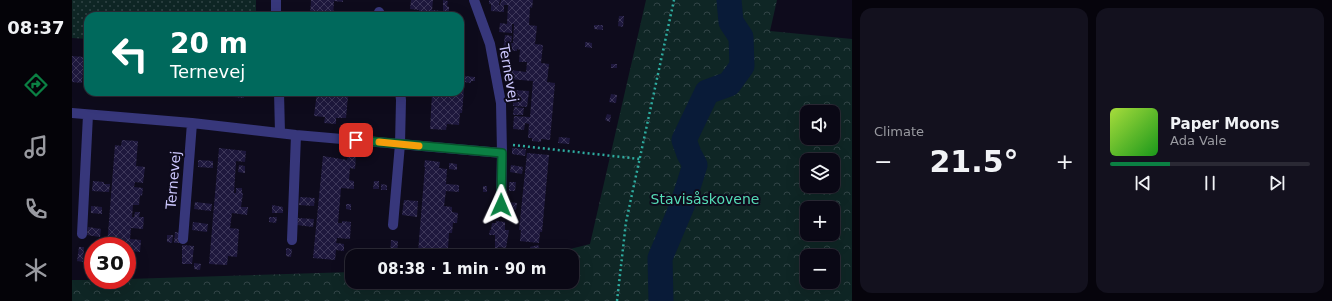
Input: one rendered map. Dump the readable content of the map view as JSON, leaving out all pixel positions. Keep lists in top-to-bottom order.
{
  "streets": {
    "street": ["Ternevej"]
  },
  "parks": ["Stavisåskovene"],
  "page": {
    "tabs": "08:37",
    "tile": "Climate",
    "turn": ["20 m", "Ternevej"],
    "map_buttons": ["+", "−"],
    "song": ["Paper Moons", "Ada Vale"],
    "heat": ["−", "21.5°", "+"],
    "limit": "30",
    "trip": "08:38 · 1 min · 90 m"
  }
}
